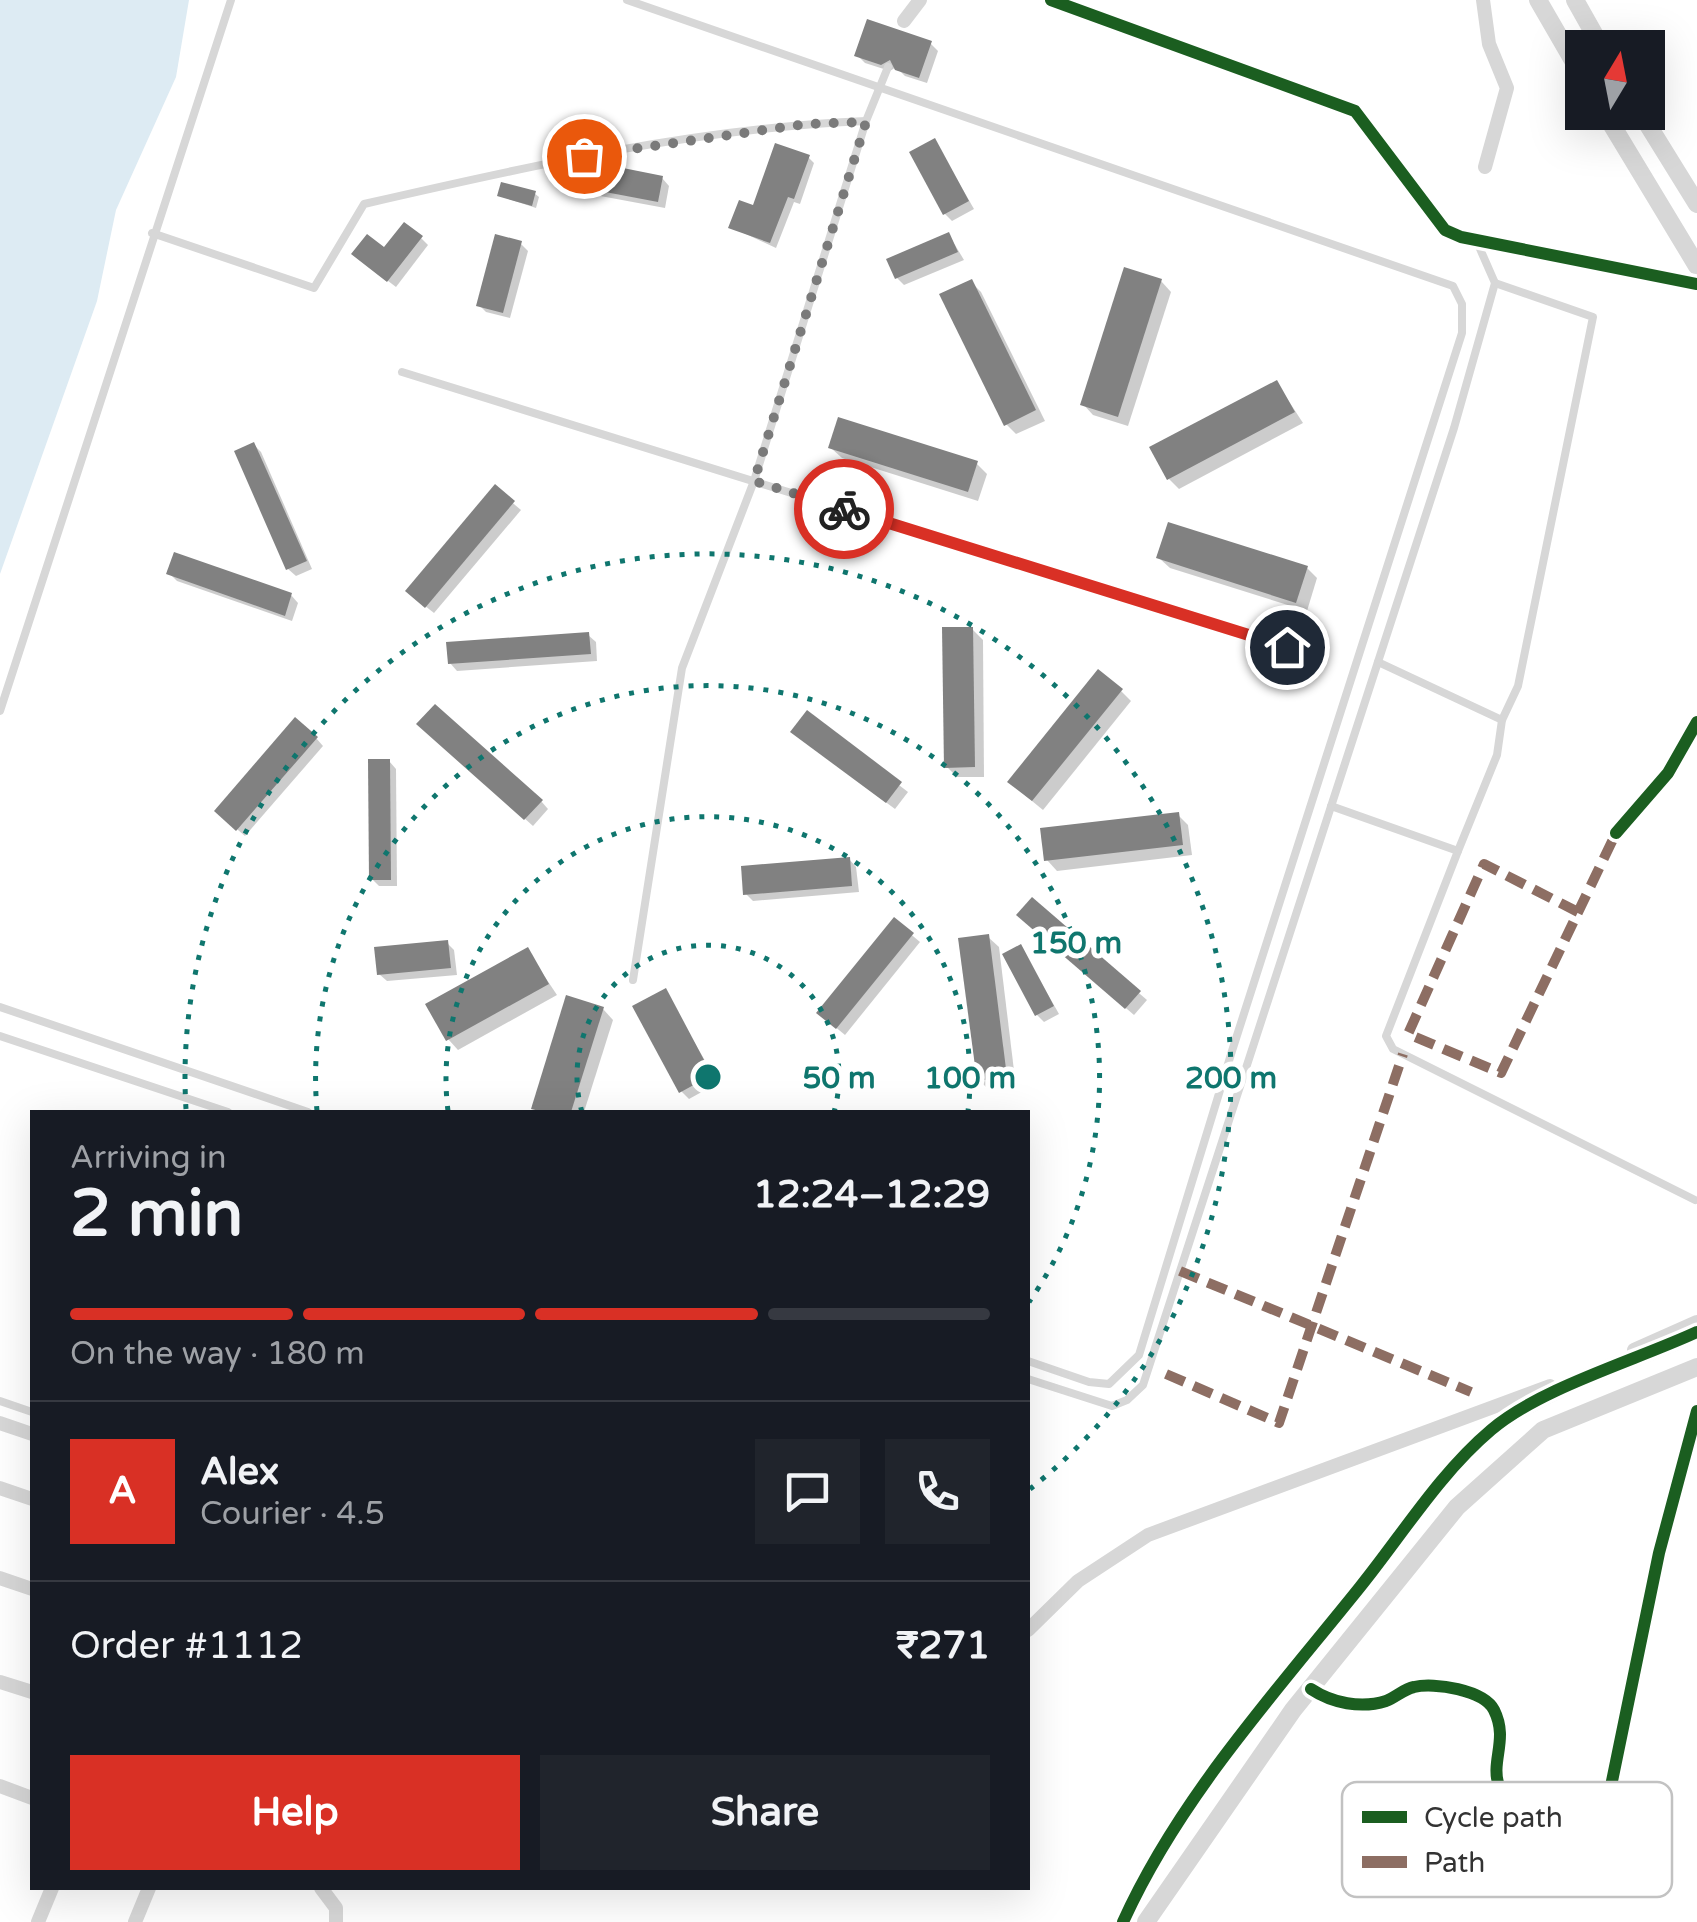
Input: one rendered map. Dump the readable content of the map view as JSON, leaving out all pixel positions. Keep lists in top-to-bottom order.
{
  "legend": ["Cycle path", "Path"],
  "north": "top",
  "page": {
    "heading": ["2 min", "Arriving in", "12:24–12:29"],
    "panel": [
      "Alex",
      "Courier · 4.5",
      "Order #1112",
      "₹271"
    ],
    "bar": "On the way · 180 m",
    "round": "A",
    "buttons": ["Help", "Share"]
  },
  "rings": [
    "150 m",
    "50 m",
    "100 m",
    "200 m"
  ]
}
